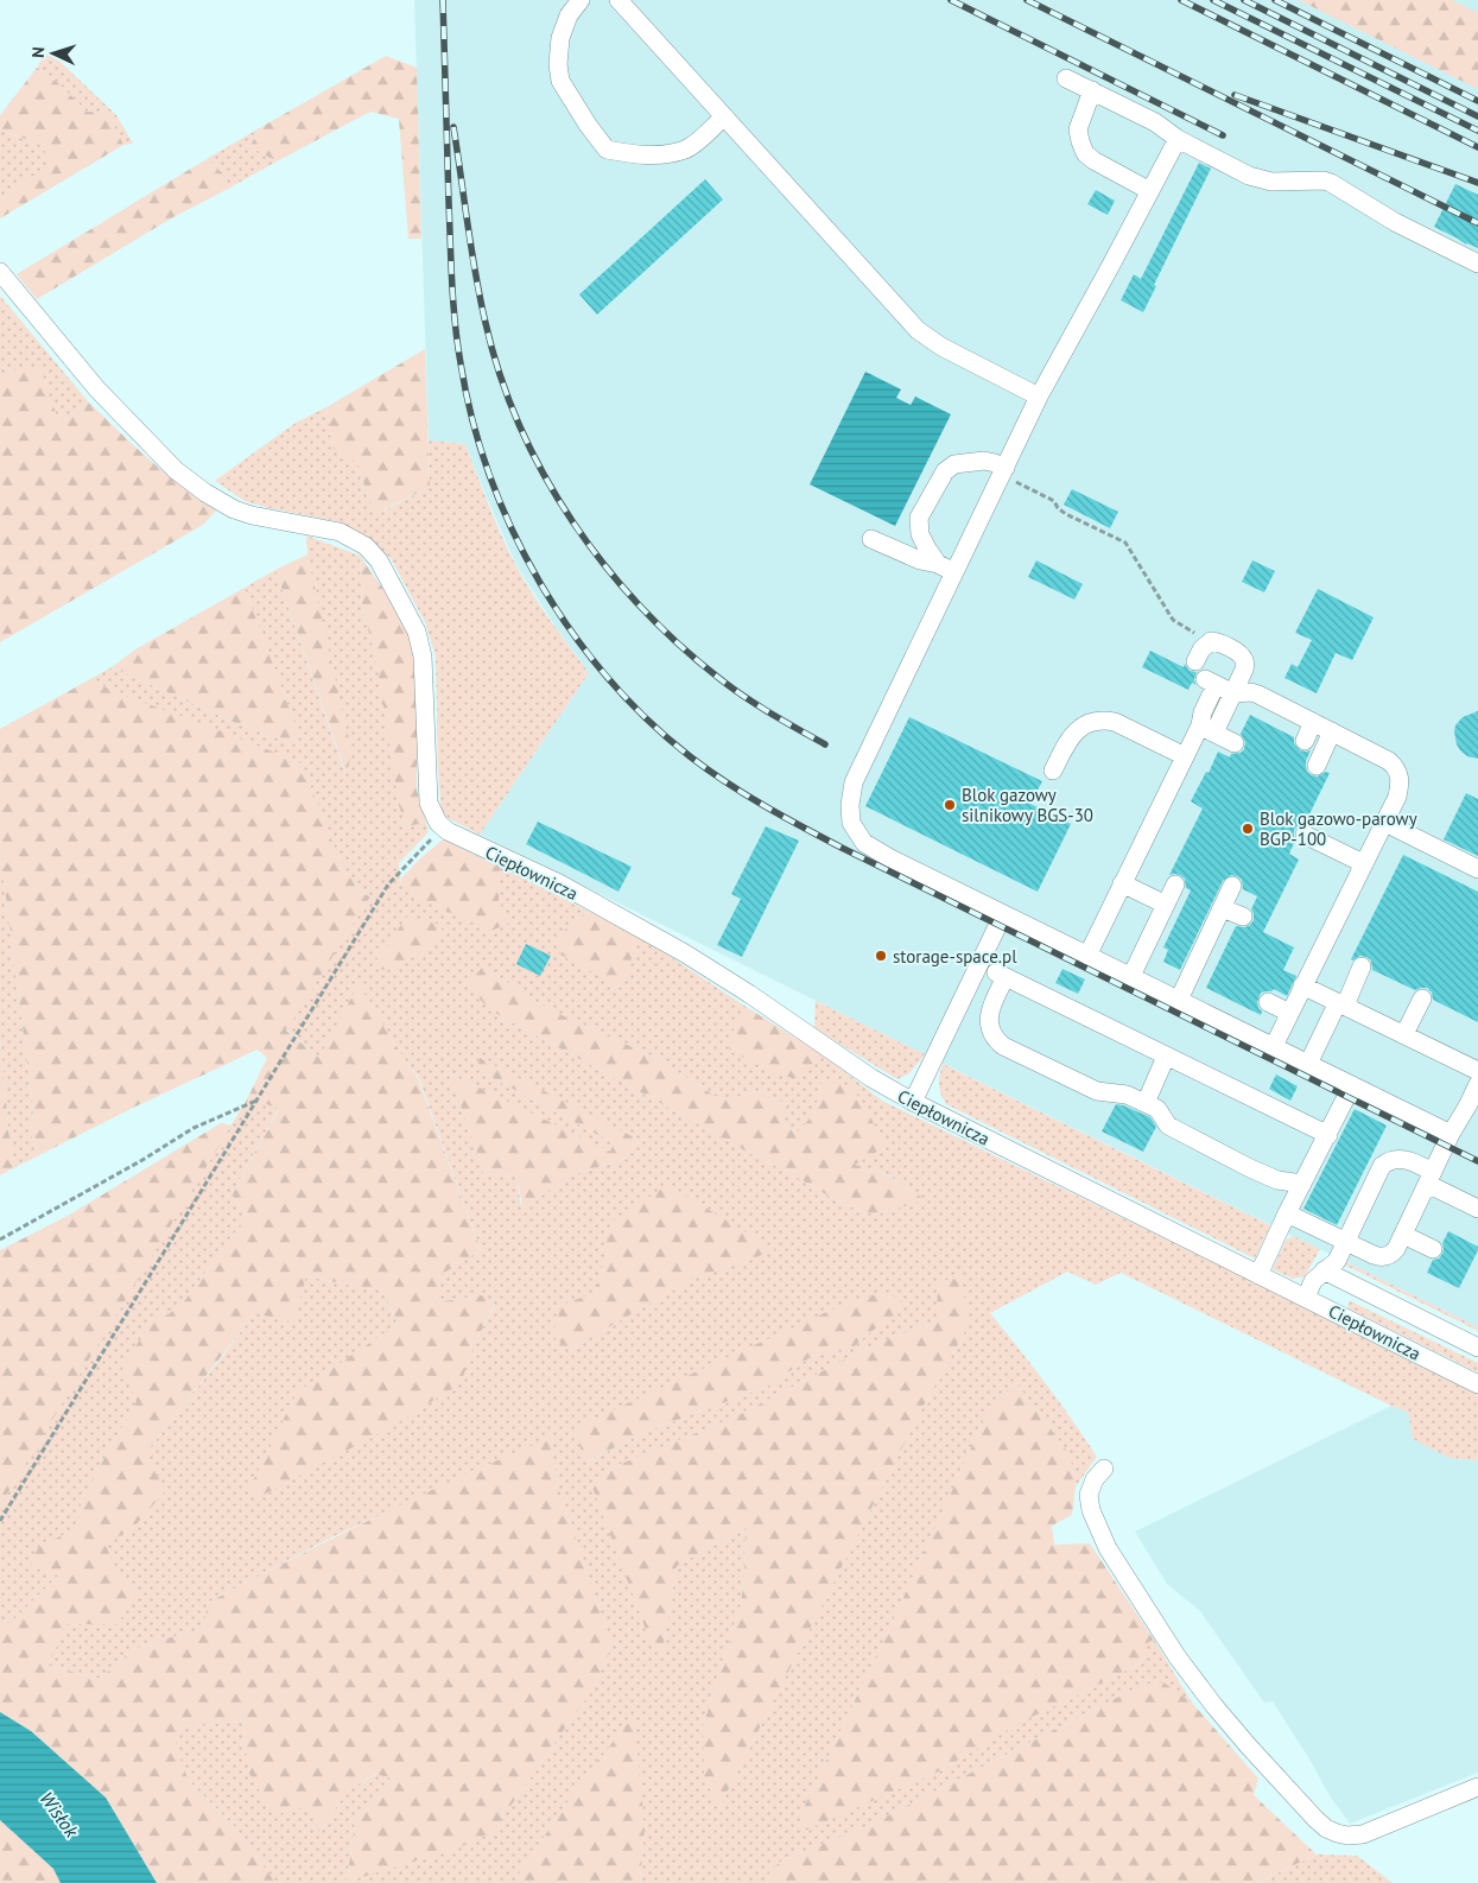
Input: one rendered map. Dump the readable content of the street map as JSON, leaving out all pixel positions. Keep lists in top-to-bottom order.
{
  "streets": {
    "street": ["Ciepłownicza"]
  },
  "water": ["Wisłok"],
  "places": ["Blok gazowy silnikowy BGS-30", "Blok gazowo-parowy BGP-100", "storage-space.pl"],
  "north": "left"
}
